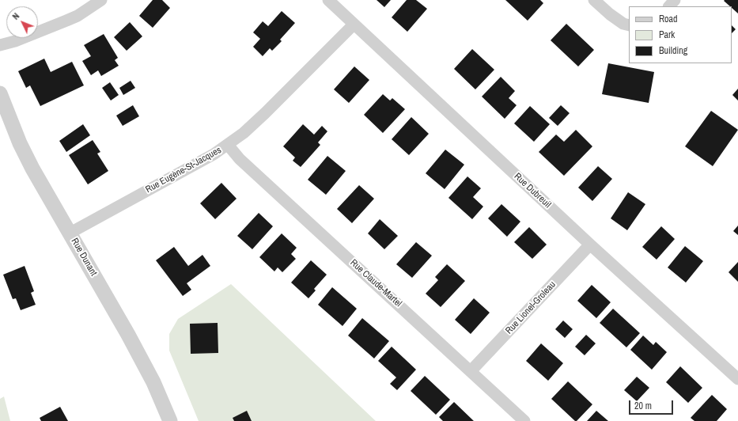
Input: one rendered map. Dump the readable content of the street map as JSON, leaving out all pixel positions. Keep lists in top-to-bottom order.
{
  "streets": {
    "street": [
      "Rue Eugène-St-Jacques",
      "Rue Dubreuil",
      "Rue Dunant",
      "Rue Claude-Martel",
      "Rue Lionel-Groleau"
    ]
  },
  "crossings": [
    ["Rue Eugène-St-Jacques", "Rue Dubreuil"],
    ["Rue Eugène-St-Jacques", "Rue Dunant"],
    ["Rue Eugène-St-Jacques", "Rue Claude-Martel"],
    ["Rue Dubreuil", "Rue Lionel-Groleau"],
    ["Rue Claude-Martel", "Rue Lionel-Groleau"]
  ],
  "legend": ["Road", "Park", "Building"],
  "scale_bar": "20 m",
  "north": "top left"
}
